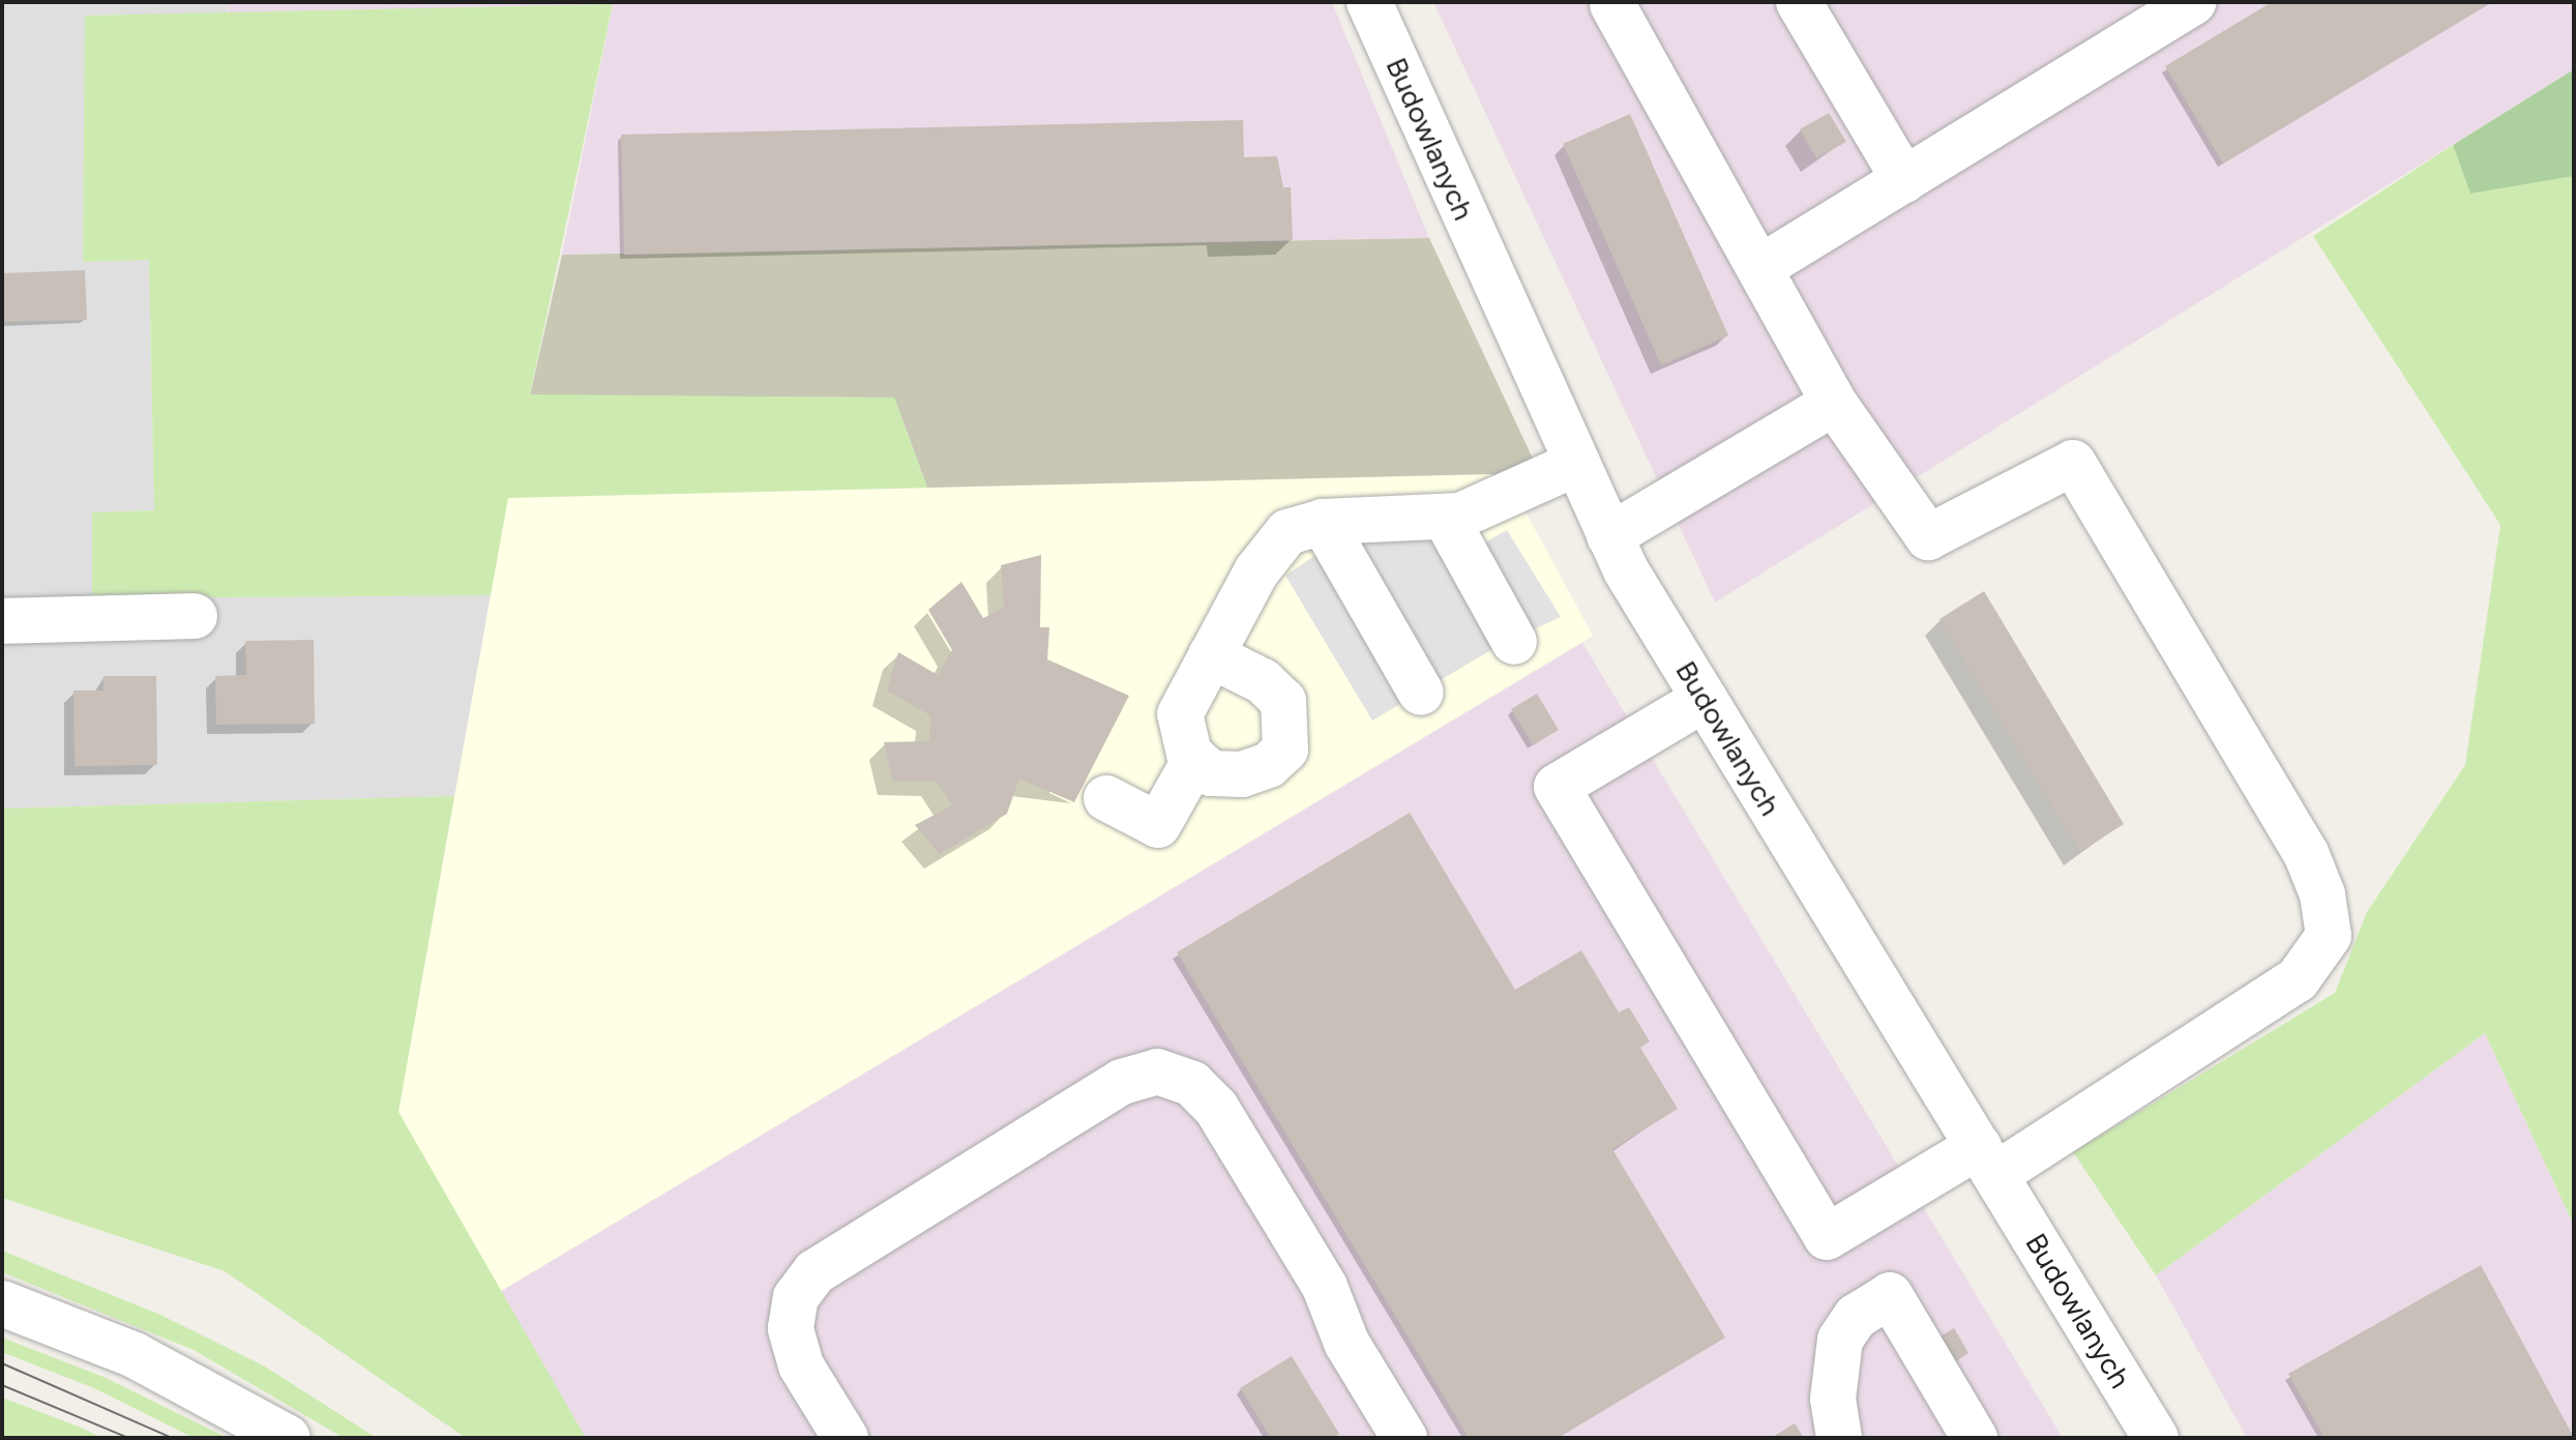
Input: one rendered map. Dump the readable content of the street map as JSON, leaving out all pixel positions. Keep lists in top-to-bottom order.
{
  "streets": {
    "street": ["Budowlanych"]
  }
}
